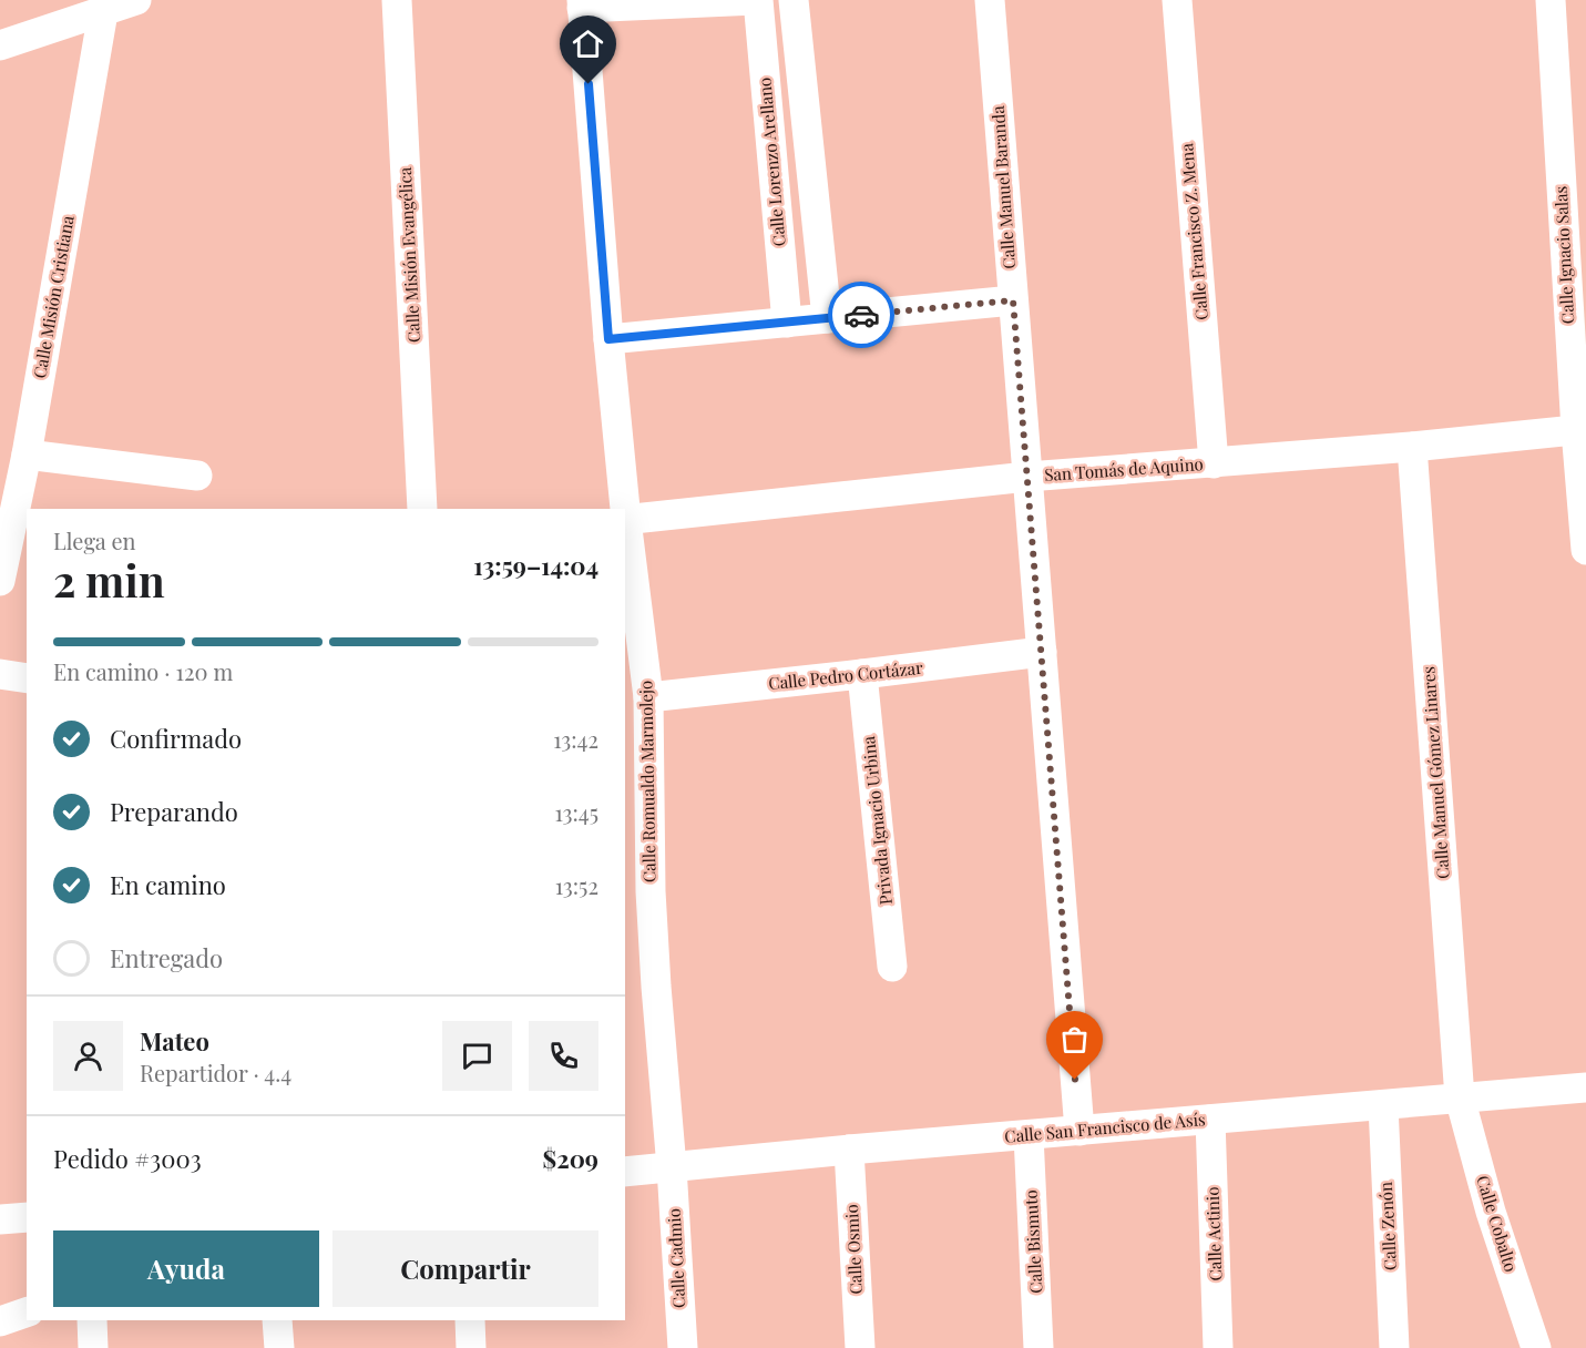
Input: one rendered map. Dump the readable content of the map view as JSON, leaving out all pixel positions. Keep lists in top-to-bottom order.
{
  "streets": {
    "street": [
      "Calle Lorenzo Arellano",
      "Calle Manuel Baranda",
      "Calle Francisco Z. Mena",
      "Calle Misión Evangélica",
      "Calle Ignacio Salas",
      "Calle Misión Cristiana",
      "San Tomás de Aquino",
      "Calle Pedro Cortázar",
      "Calle Manuel Gómez Linares",
      "Calle Romualdo Marmolejo",
      "Privada Ignacio Urbina",
      "Calle San Francisco de Asís",
      "Calle Cobalto",
      "Calle Zenón",
      "Calle Actinio",
      "Calle Bismuto",
      "Calle Osmio",
      "Calle Cadmio"
    ]
  },
  "crossings": [
    ["Calle Manuel Baranda", "San Tomás de Aquino"],
    ["Calle Manuel Baranda", "Calle Pedro Cortázar"],
    ["Calle Manuel Baranda", "Calle San Francisco de Asís"],
    ["Calle Francisco Z. Mena", "San Tomás de Aquino"],
    ["Calle Ignacio Salas", "San Tomás de Aquino"],
    ["San Tomás de Aquino", "Calle Manuel Gómez Linares"],
    ["San Tomás de Aquino", "Calle Romualdo Marmolejo"],
    ["Calle Pedro Cortázar", "Calle Romualdo Marmolejo"],
    ["Calle Pedro Cortázar", "Privada Ignacio Urbina"],
    ["Calle Manuel Gómez Linares", "Calle San Francisco de Asís"],
    ["Calle Manuel Gómez Linares", "Calle Cobalto"],
    ["Calle Romualdo Marmolejo", "Calle San Francisco de Asís"],
    ["Calle Romualdo Marmolejo", "Calle Cadmio"],
    ["Calle San Francisco de Asís", "Calle Cobalto"],
    ["Calle San Francisco de Asís", "Calle Zenón"],
    ["Calle San Francisco de Asís", "Calle Actinio"],
    ["Calle San Francisco de Asís", "Calle Bismuto"],
    ["Calle San Francisco de Asís", "Calle Osmio"],
    ["Calle San Francisco de Asís", "Calle Cadmio"]
  ],
  "page": {
    "heading": ["2 min", "Llega en", "13:59–14:04"],
    "panel": [
      "Mateo",
      "Repartidor · 4.4",
      "Pedido #3003",
      "$209"
    ],
    "bar": "En camino · 120 m",
    "list": [
      ["Confirmado", "13:42"],
      ["Preparando", "13:45"],
      ["En camino", "13:52"],
      "Entregado"
    ],
    "buttons": ["Ayuda", "Compartir"]
  }
}
